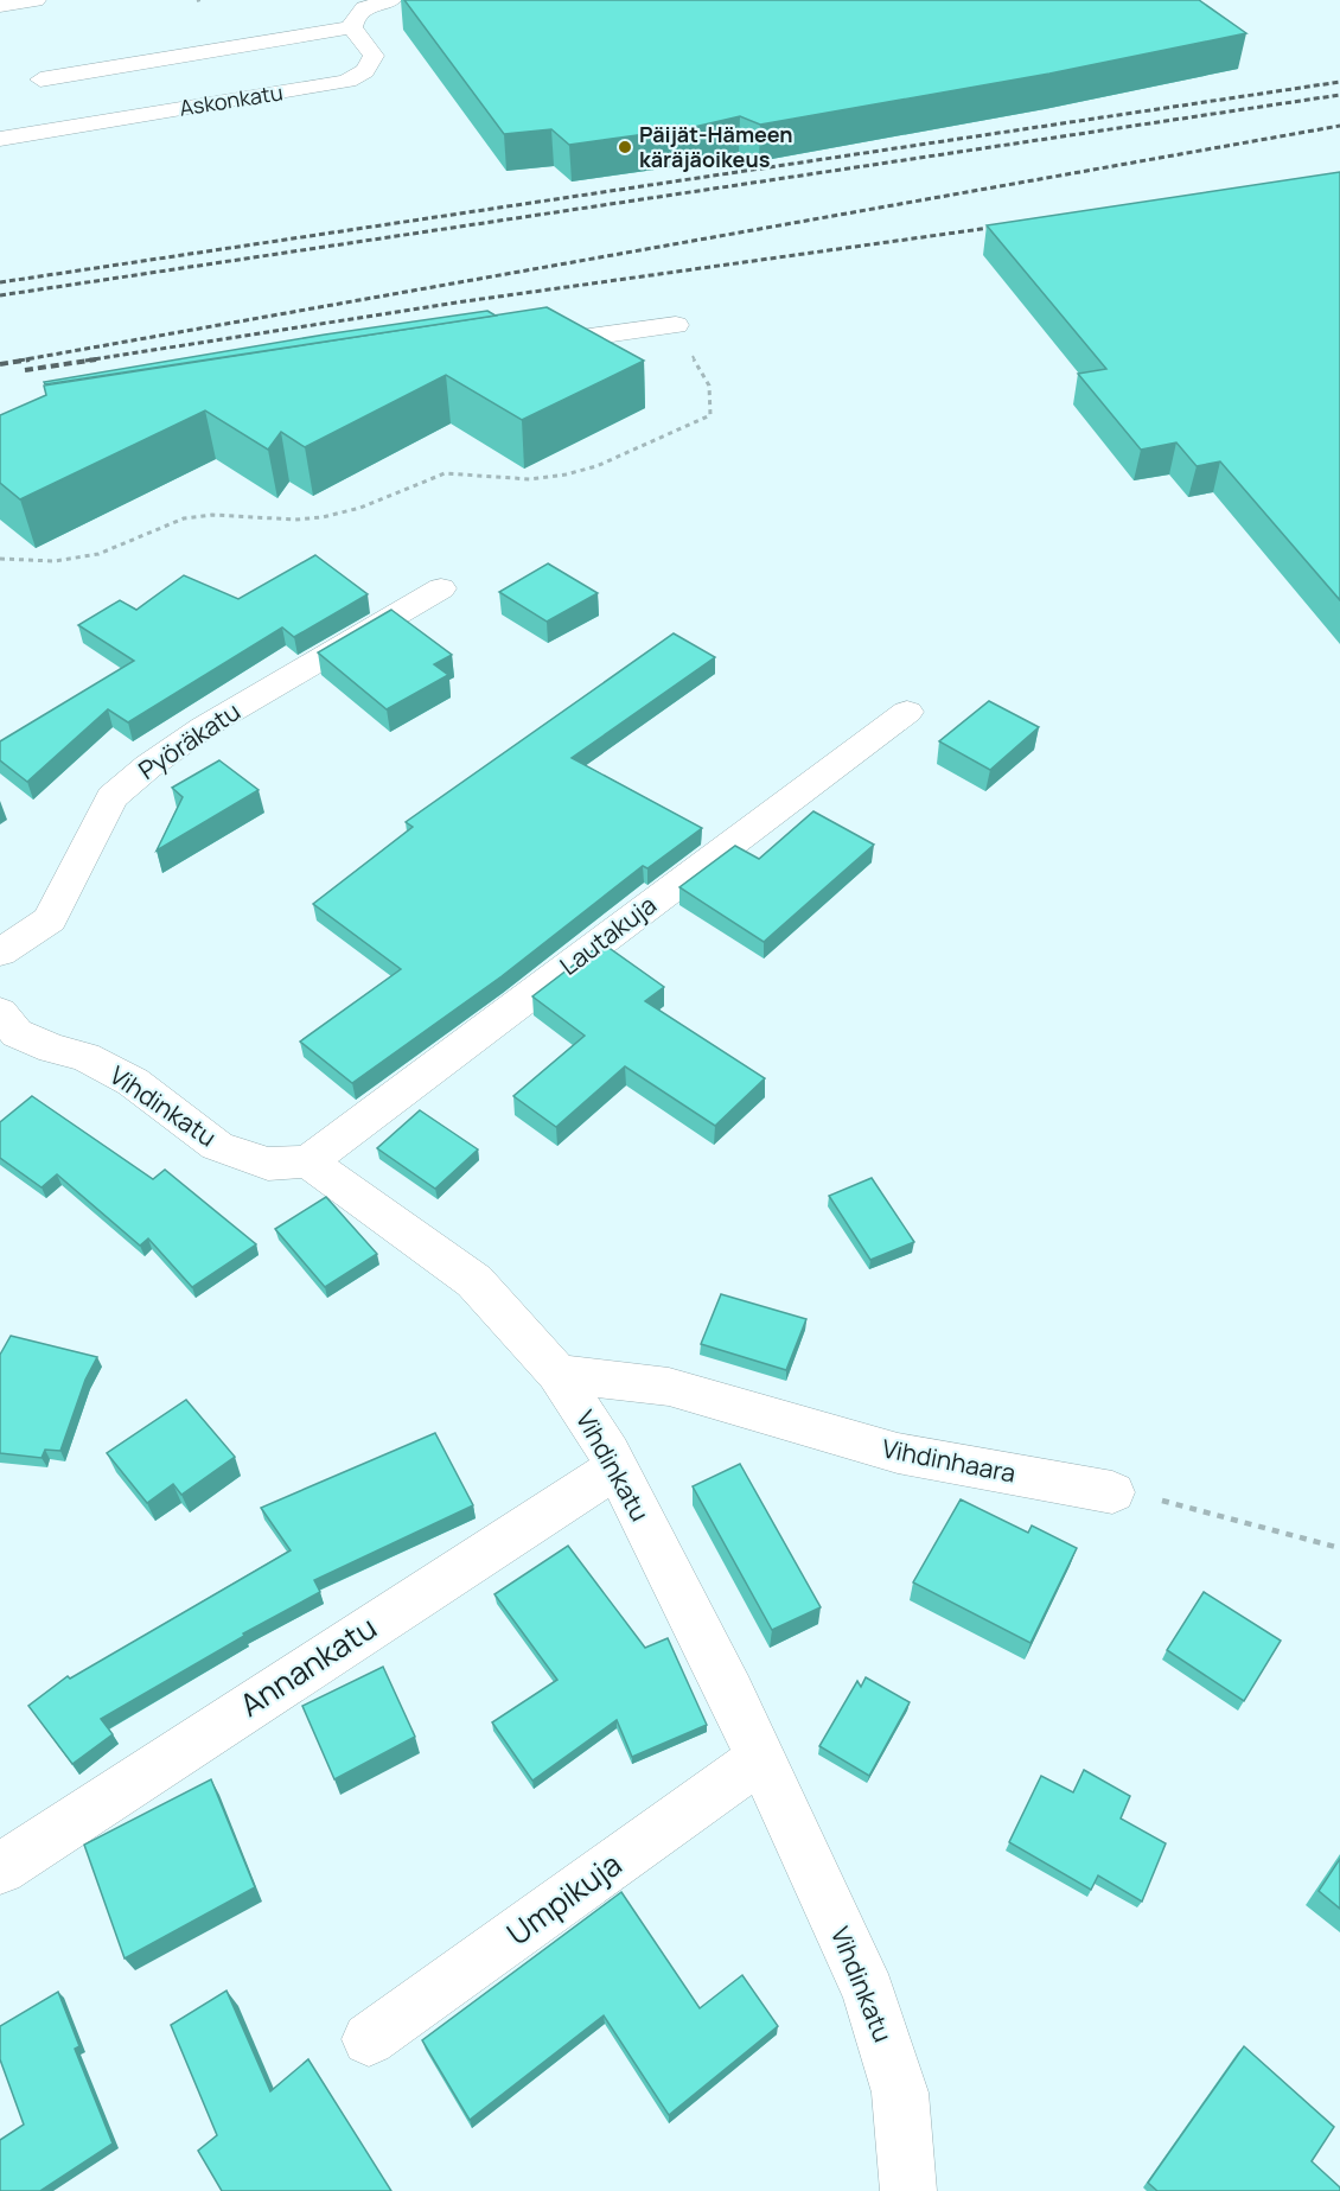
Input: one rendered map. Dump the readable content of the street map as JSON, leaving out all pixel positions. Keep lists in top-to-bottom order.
{
  "streets": {
    "street": [
      "Askonkatu",
      "Pyöräkatu",
      "Lautakuja",
      "Vihdinkatu",
      "Vihdinhaara",
      "Annankatu",
      "Umpikuja"
    ]
  },
  "crossings": [
    ["Lautakuja", "Vihdinkatu"],
    ["Vihdinkatu", "Vihdinhaara"],
    ["Vihdinkatu", "Annankatu"],
    ["Vihdinkatu", "Umpikuja"]
  ],
  "places": ["Päijät-Hämeen käräjäoikeus"]
}
